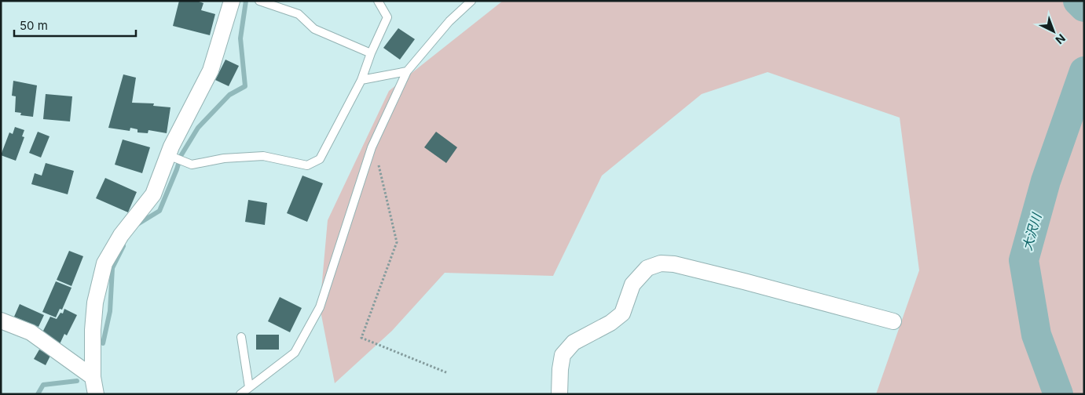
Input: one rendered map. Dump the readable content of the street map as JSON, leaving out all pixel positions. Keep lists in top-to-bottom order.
{
  "water": ["大沢川"],
  "scale_bar": "50 m",
  "north": "bottom right"
}
